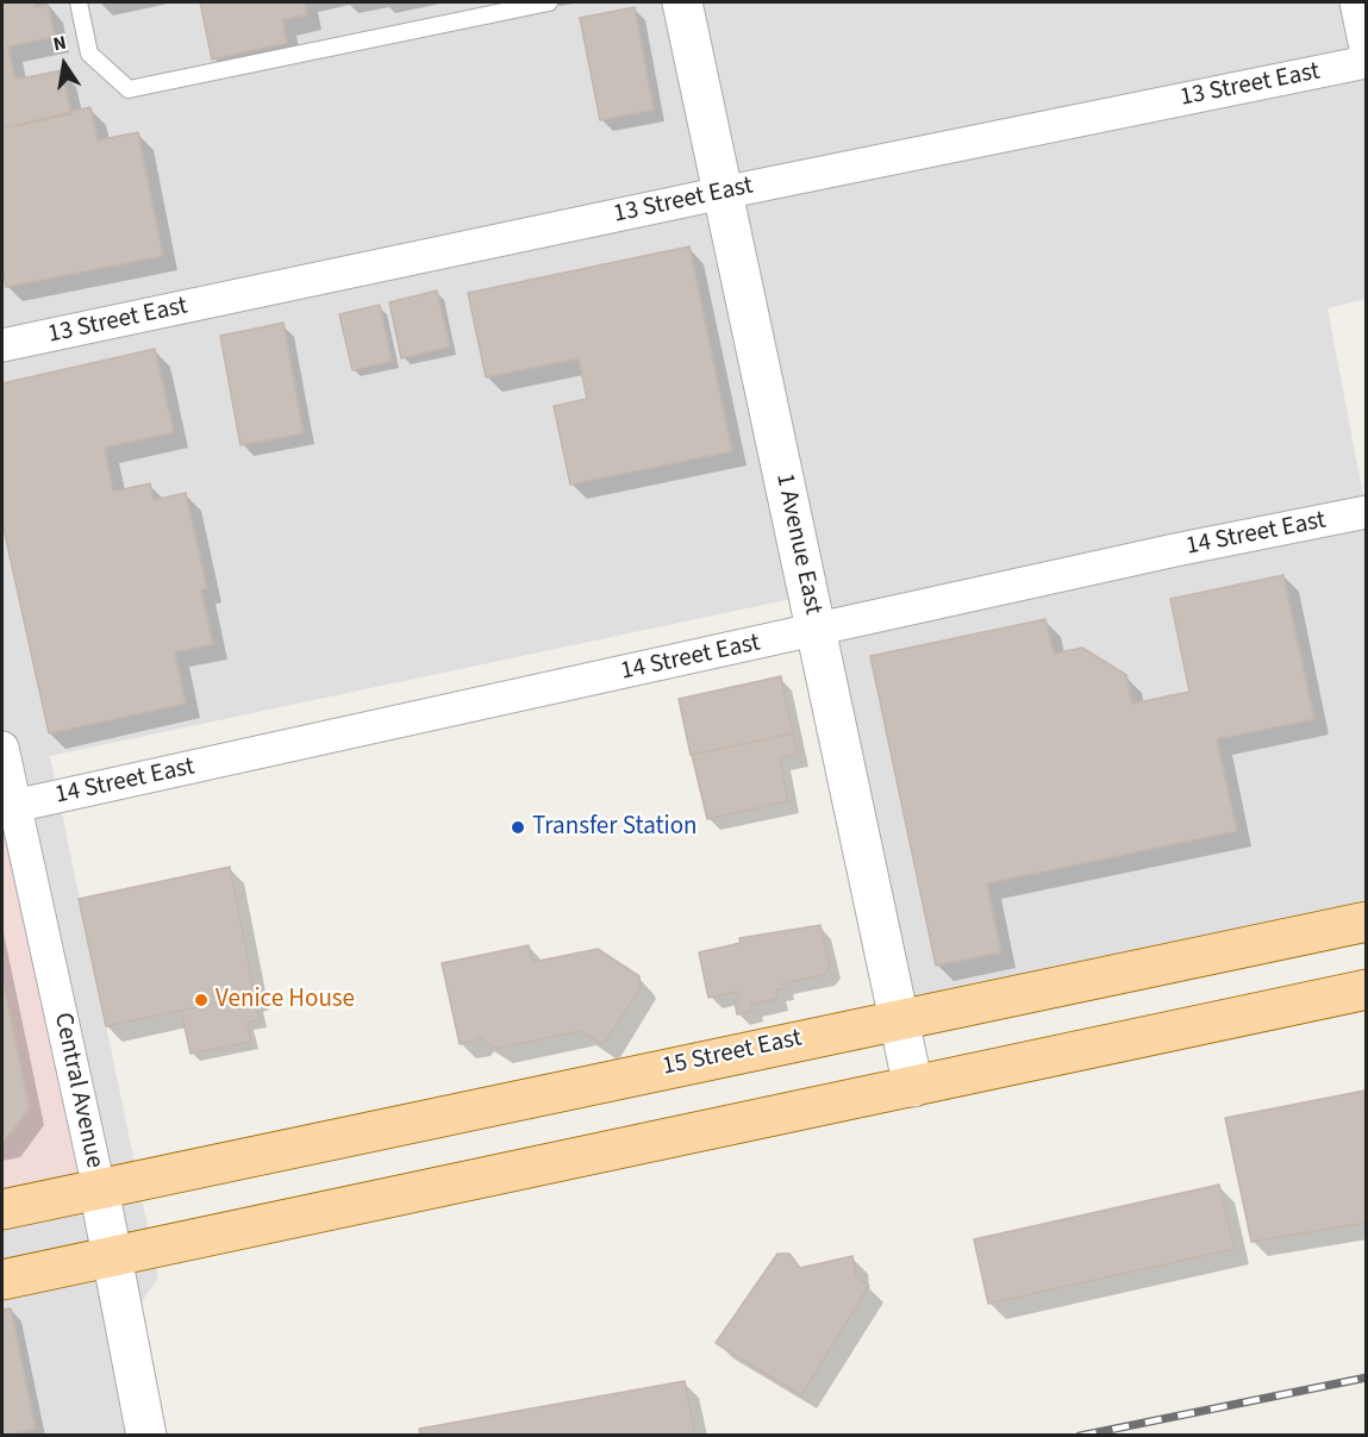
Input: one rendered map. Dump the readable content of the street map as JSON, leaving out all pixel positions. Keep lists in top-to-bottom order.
{
  "streets": {
    "main road": ["15 Street East"],
    "street": [
      "13 Street East",
      "14 Street East",
      "1 Avenue East",
      "Central Avenue"
    ]
  },
  "crossings": [
    ["13 Street East", "1 Avenue East"],
    ["14 Street East", "1 Avenue East"],
    ["14 Street East", "Central Avenue"],
    ["1 Avenue East", "15 Street East"],
    ["15 Street East", "Central Avenue"]
  ],
  "places": ["Transfer Station", "Venice House"],
  "north": "top"
}
